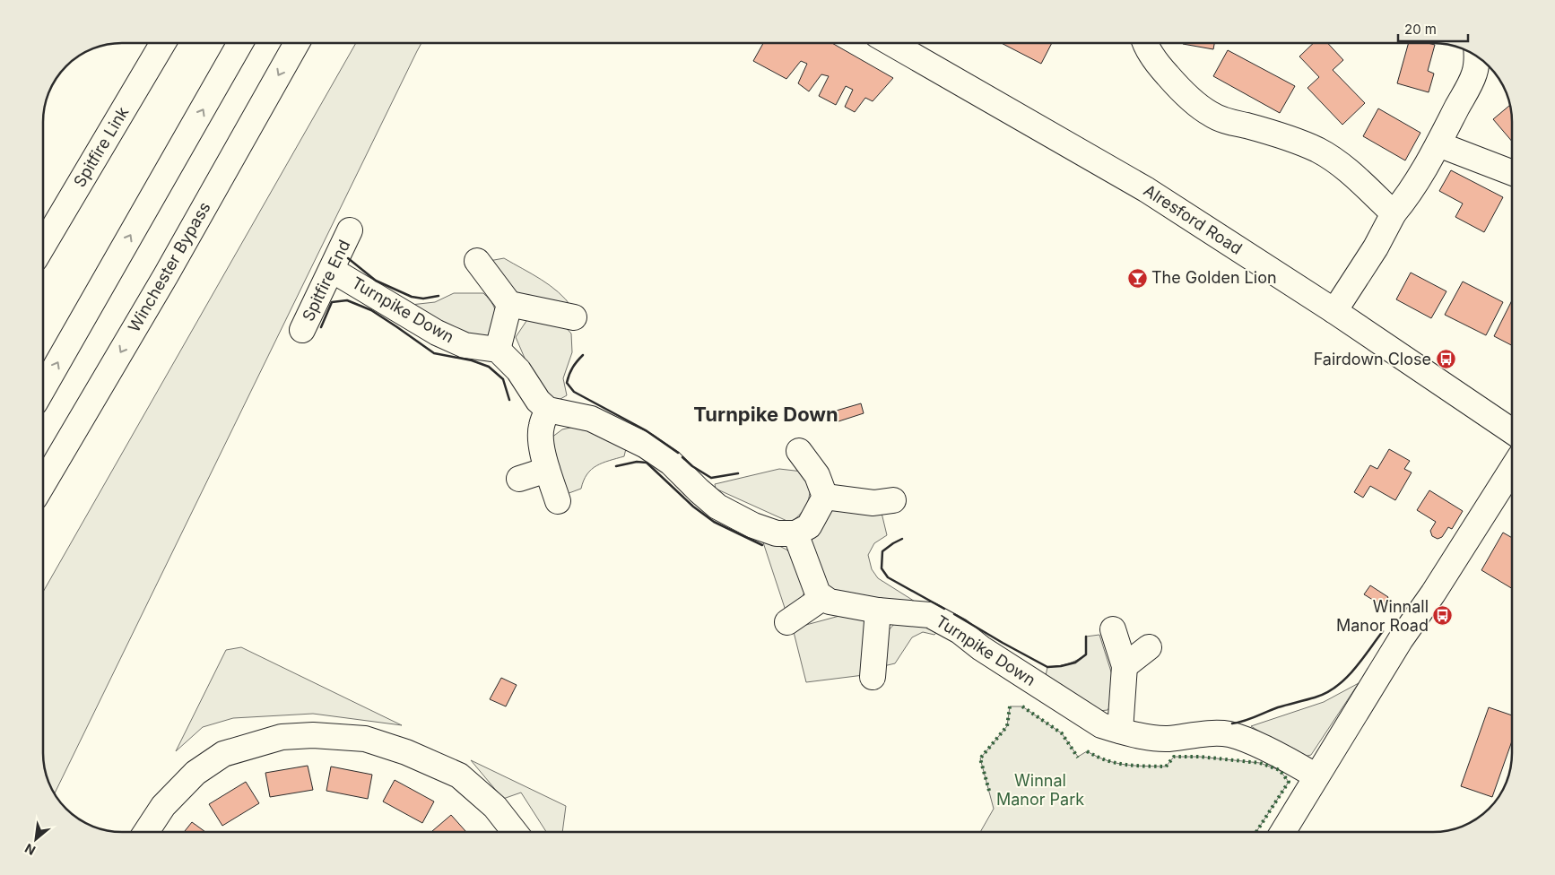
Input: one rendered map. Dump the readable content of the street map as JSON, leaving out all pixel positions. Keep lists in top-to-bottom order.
{
  "streets": {
    "main road": [
      "Spitfire Link",
      "Alresford Road",
      "Winchester Bypass",
      "Spitfire End",
      "Turnpike Down"
    ]
  },
  "crossings": [
    ["Spitfire End", "Turnpike Down"]
  ],
  "districts": ["Turnpike Down"],
  "parks": ["Winnal Manor Park"],
  "places": {
    "bar": ["The Golden Lion"],
    "bus stop": ["Fairdown Close", "Winnall Manor Road"]
  },
  "scale_bar": "20 m",
  "north": "bottom left"
}
